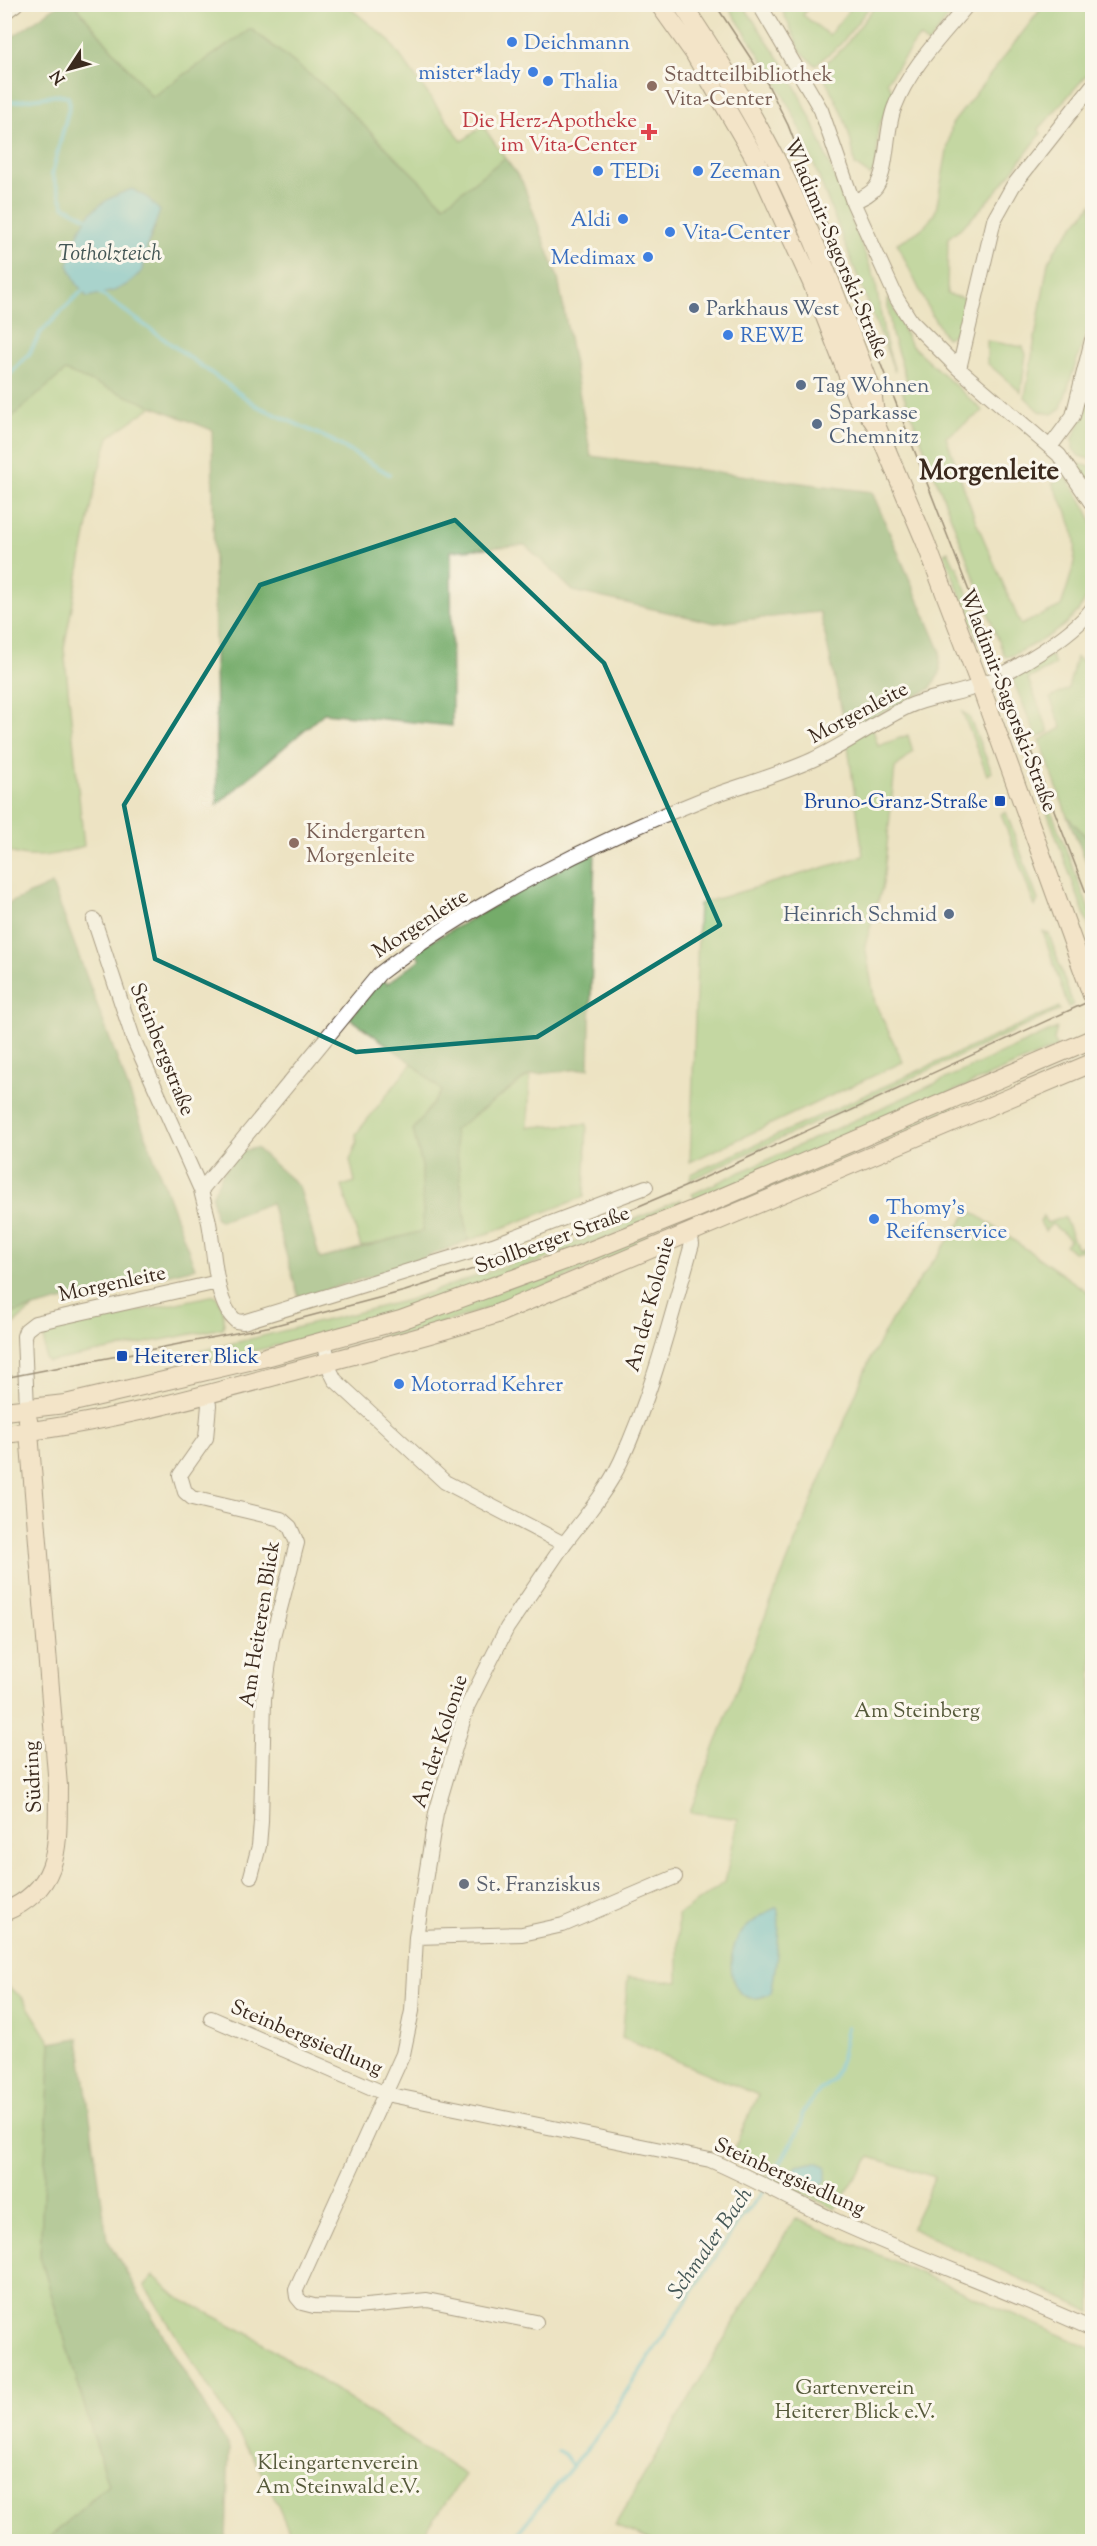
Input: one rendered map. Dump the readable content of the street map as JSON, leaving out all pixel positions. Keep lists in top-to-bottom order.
{
  "streets": {
    "main road": ["Wladimir-Sagorski-Straße", "Stollberger Straße", "Südring"],
    "street": [
      "Morgenleite",
      "Steinbergstraße",
      "An der Kolonie",
      "Am Heiteren Blick",
      "Steinbergsiedlung"
    ]
  },
  "crossings": [
    ["Wladimir-Sagorski-Straße", "Morgenleite"],
    ["Morgenleite", "Steinbergstraße"],
    ["Morgenleite", "Stollberger Straße"],
    ["Morgenleite", "Südring"],
    ["Stollberger Straße", "Südring"],
    ["An der Kolonie", "Steinbergsiedlung"]
  ],
  "districts": ["Morgenleite"],
  "water": ["Totholzteich", "Schmaler Bach"],
  "parks": ["Am Steinberg", "Gartenverein Heiterer Blick e.V.", "Kleingartenverein Am Steinwald e.V."],
  "places": {
    "other": [
      "Deichmann",
      "mister*lady",
      "Thalia",
      "Stadtteilbibliothek Vita-Center",
      "TEDi",
      "Zeeman",
      "Aldi",
      "Vita-Center",
      "Medimax",
      "Parkhaus West",
      "REWE",
      "Tag Wohnen",
      "Sparkasse Chemnitz",
      "Kindergarten Morgenleite",
      "Heinrich Schmid",
      "Thomy's Reifenservice",
      "Motorrad Kehrer",
      "St. Franziskus"
    ],
    "health": ["Die Herz-Apotheke im Vita-Center"],
    "transit": ["Bruno-Granz-Straße", "Heiterer Blick"]
  },
  "north": "bottom left"
}
